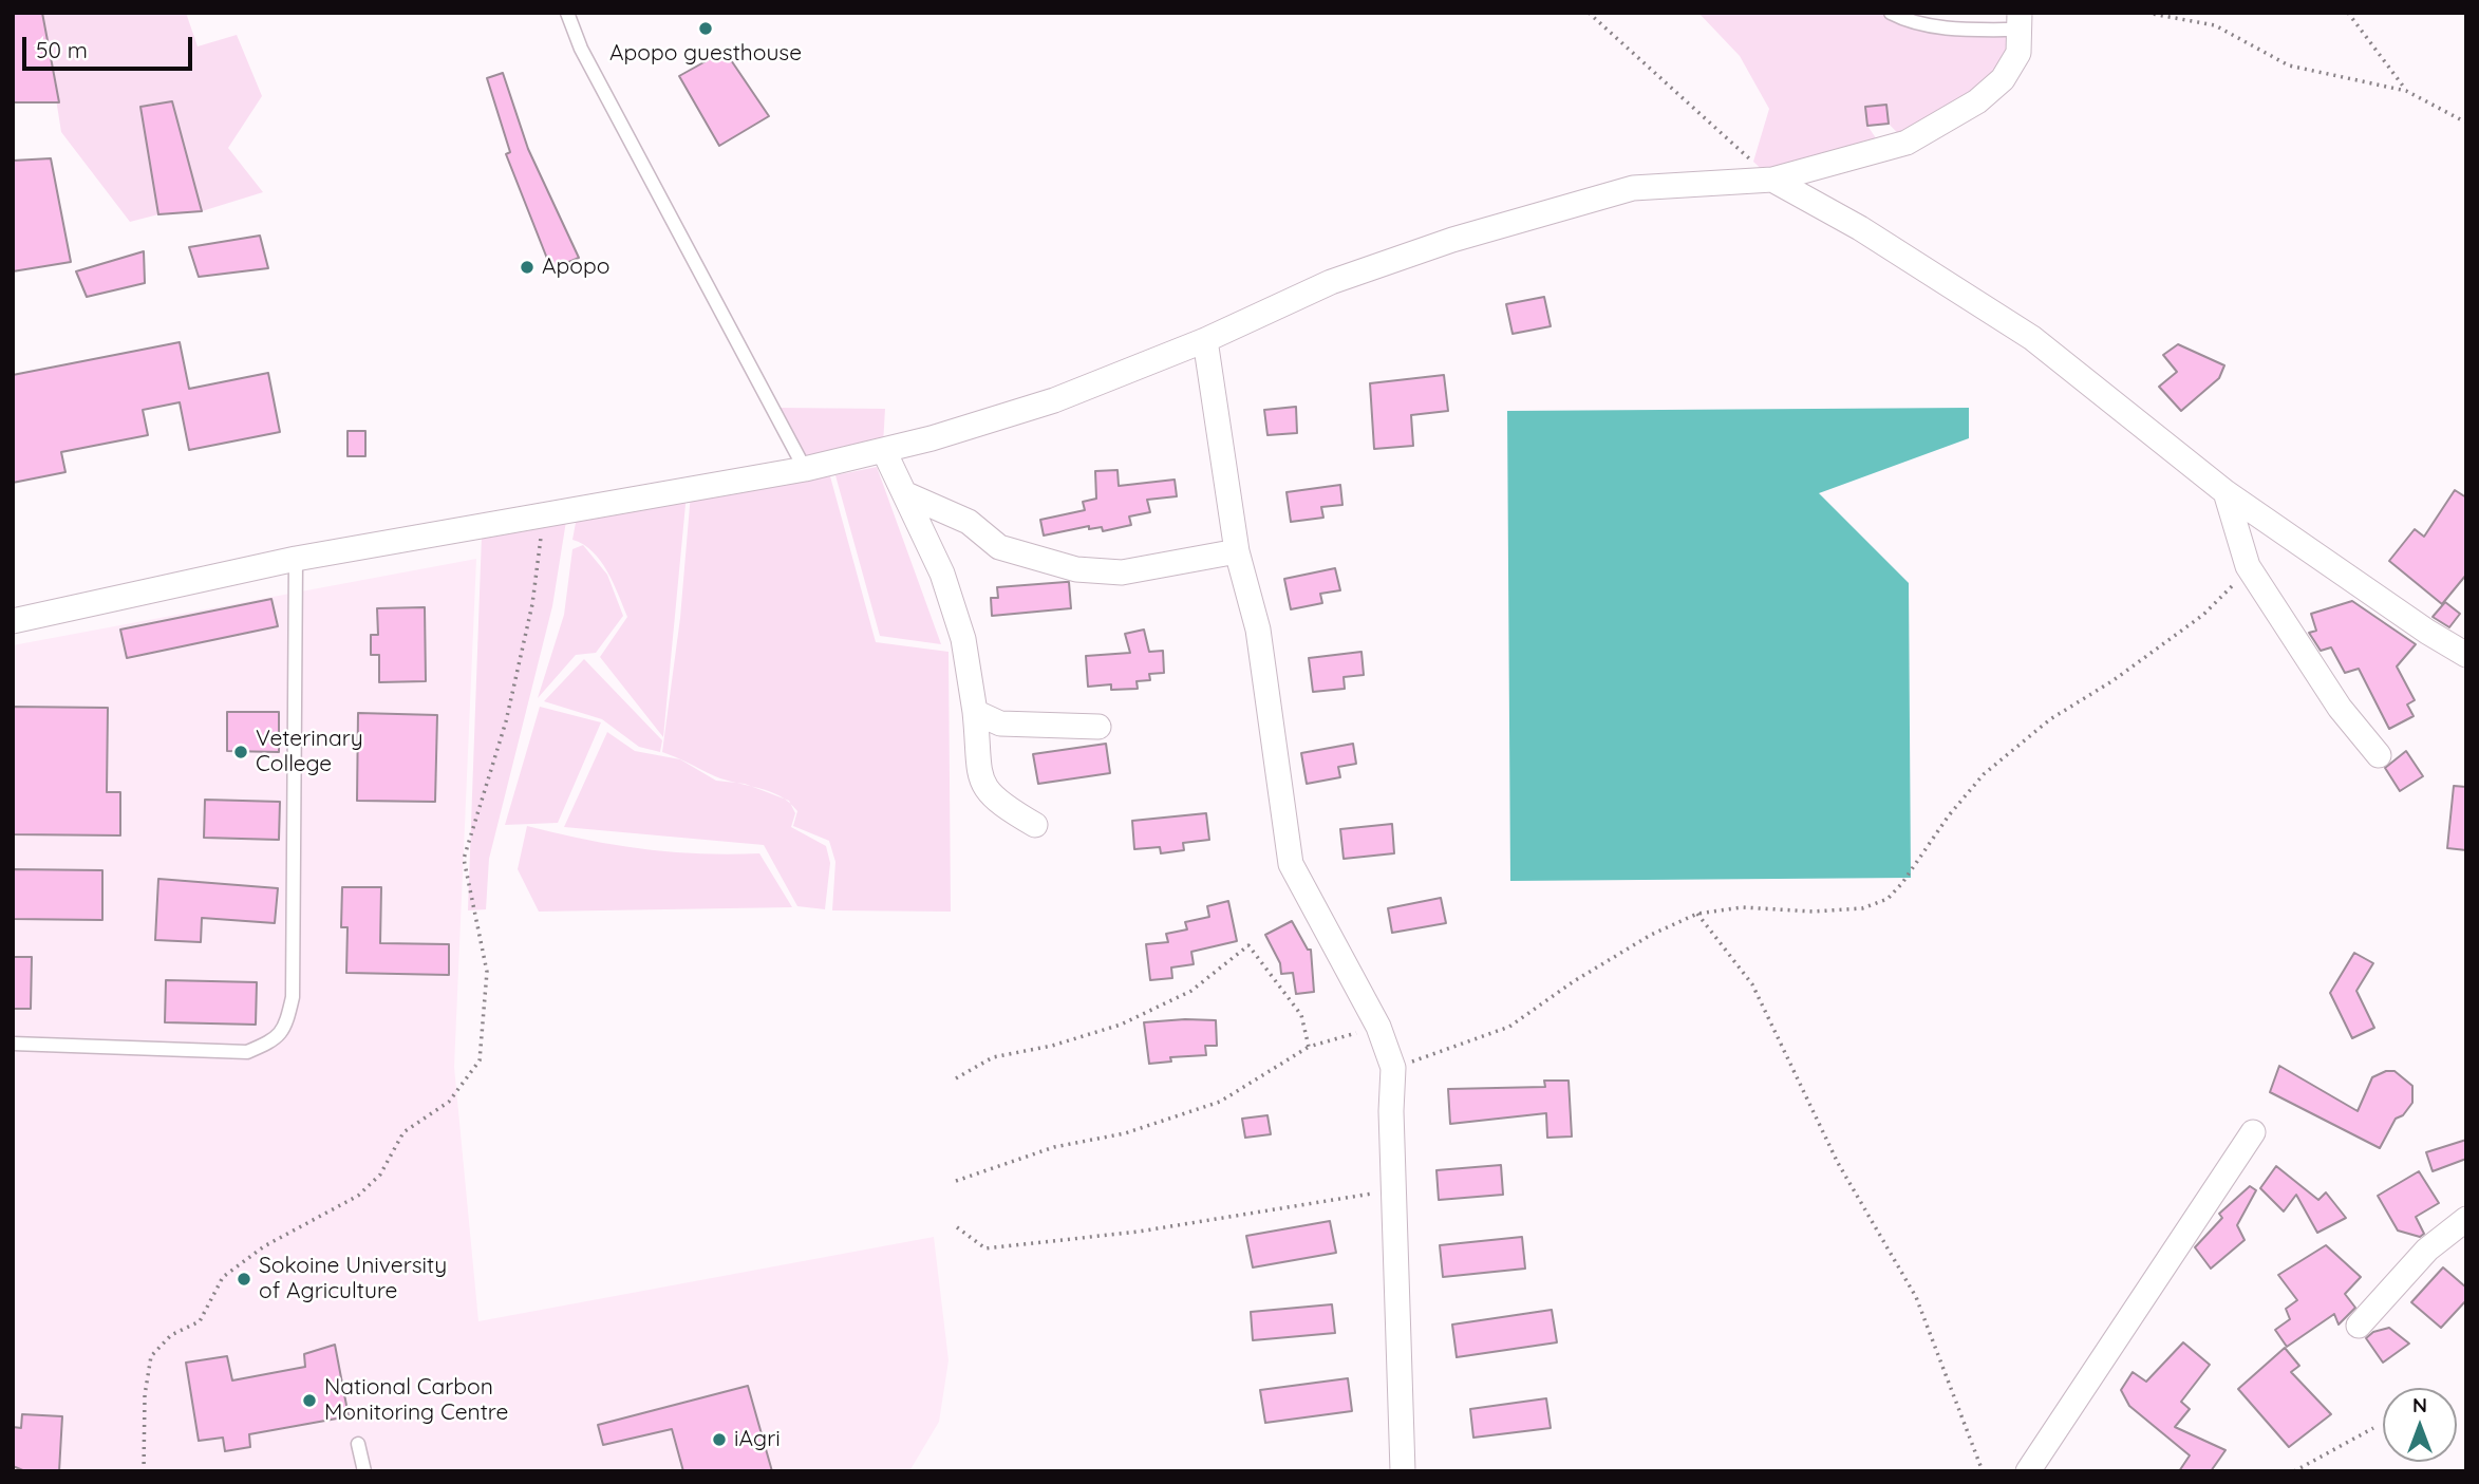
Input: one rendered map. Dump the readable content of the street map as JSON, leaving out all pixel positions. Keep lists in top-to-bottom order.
{
  "places": [
    "Apopo guesthouse",
    "Apopo",
    "Veterinary College",
    "Sokoine University of Agriculture",
    "National Carbon Monitoring Centre",
    "iAgri"
  ],
  "scale_bar": "50 m",
  "north": "top"
}
